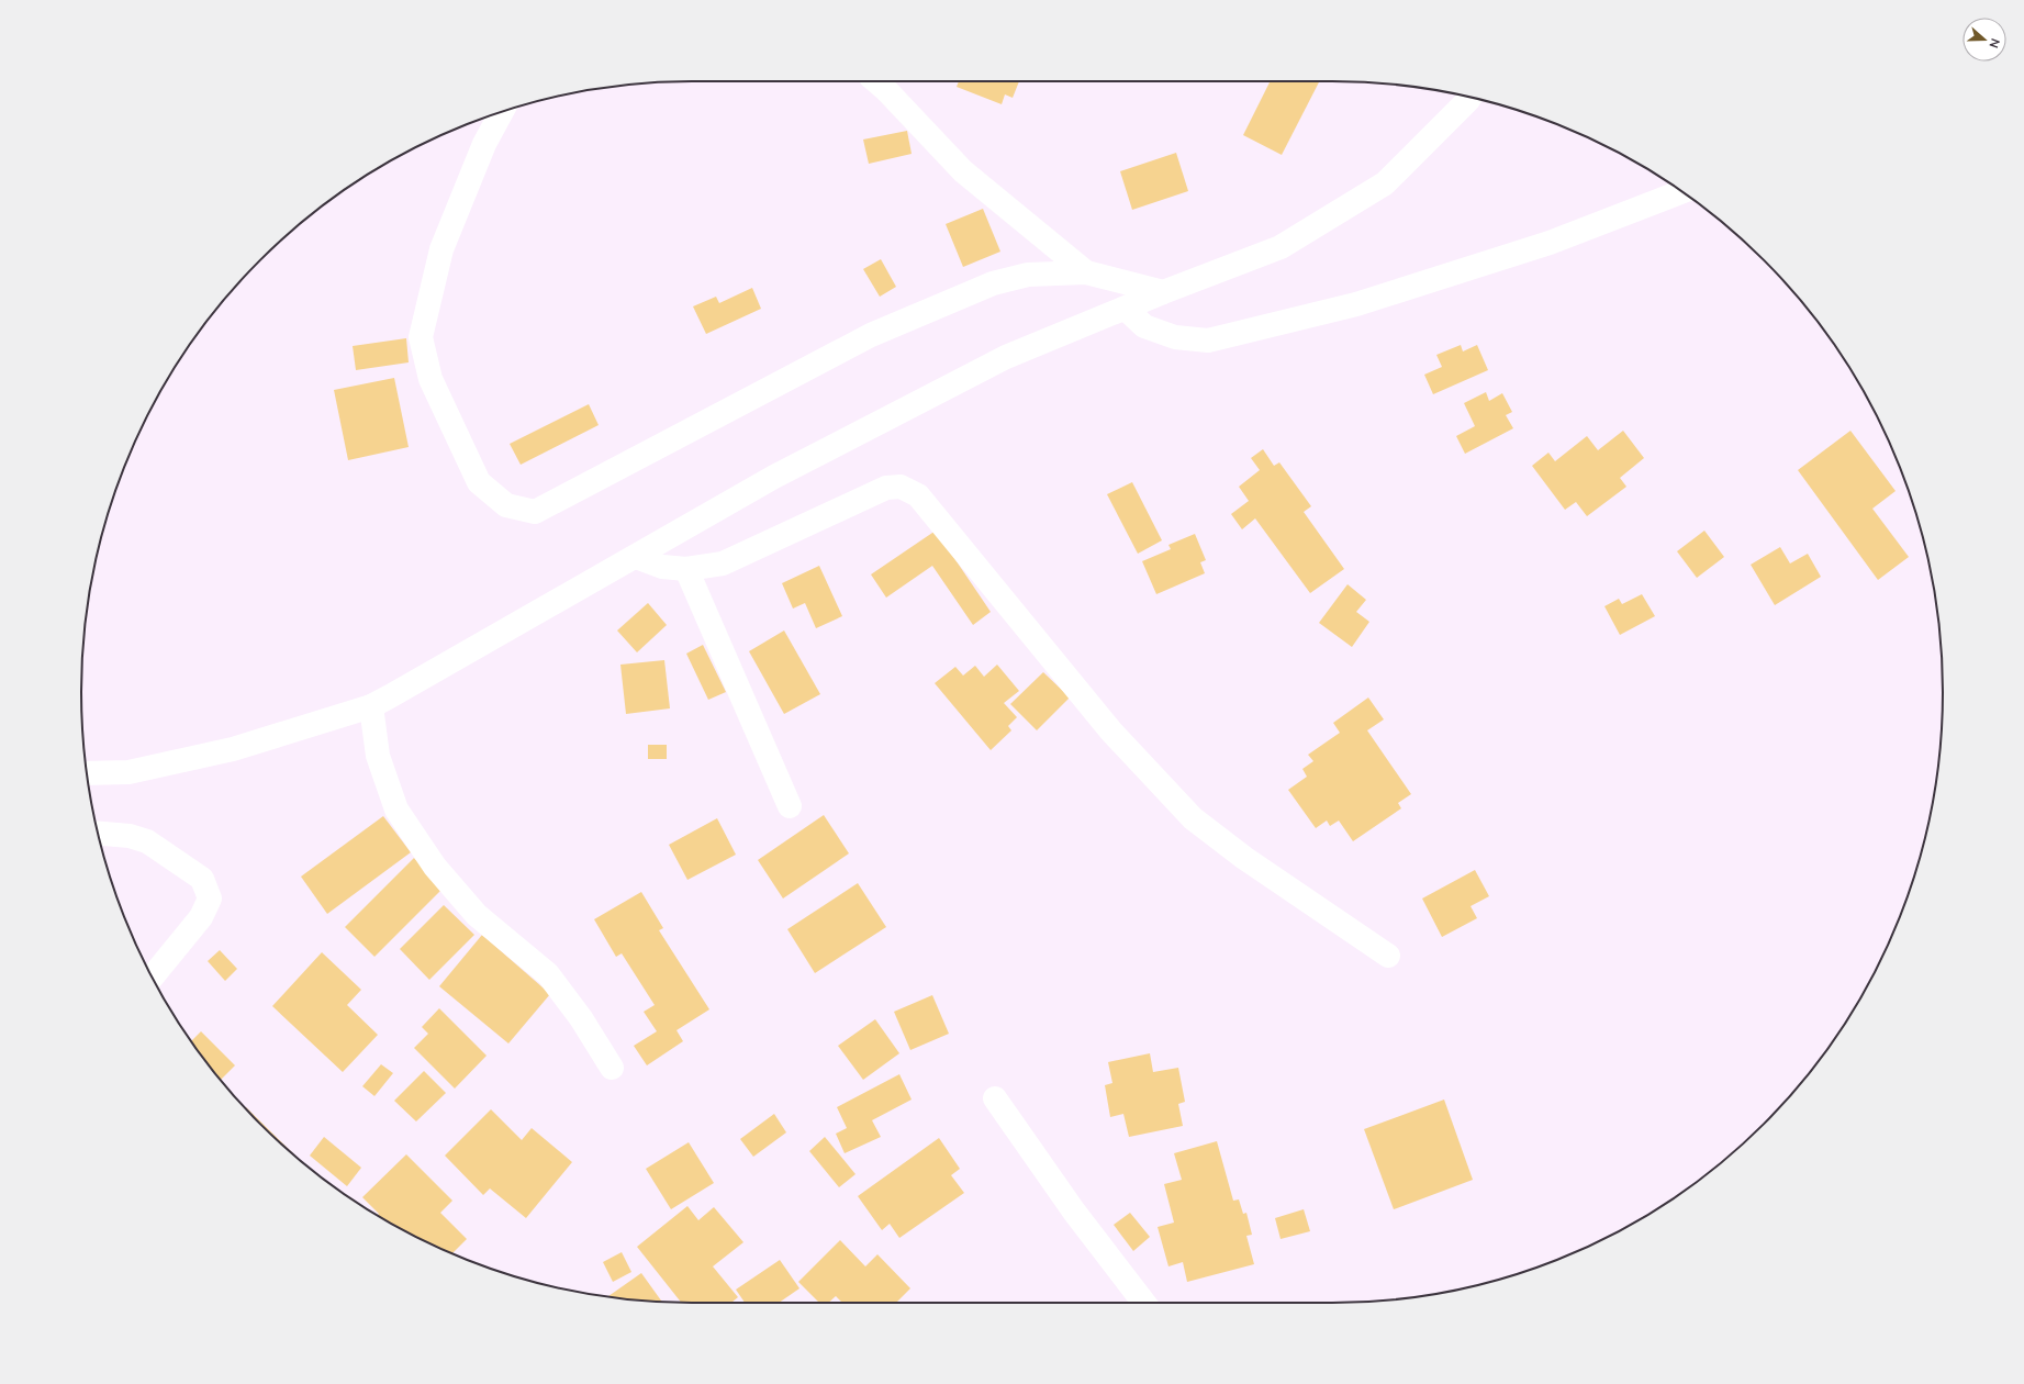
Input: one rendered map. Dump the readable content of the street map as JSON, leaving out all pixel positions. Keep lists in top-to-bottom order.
{
  "north": "right"
}
